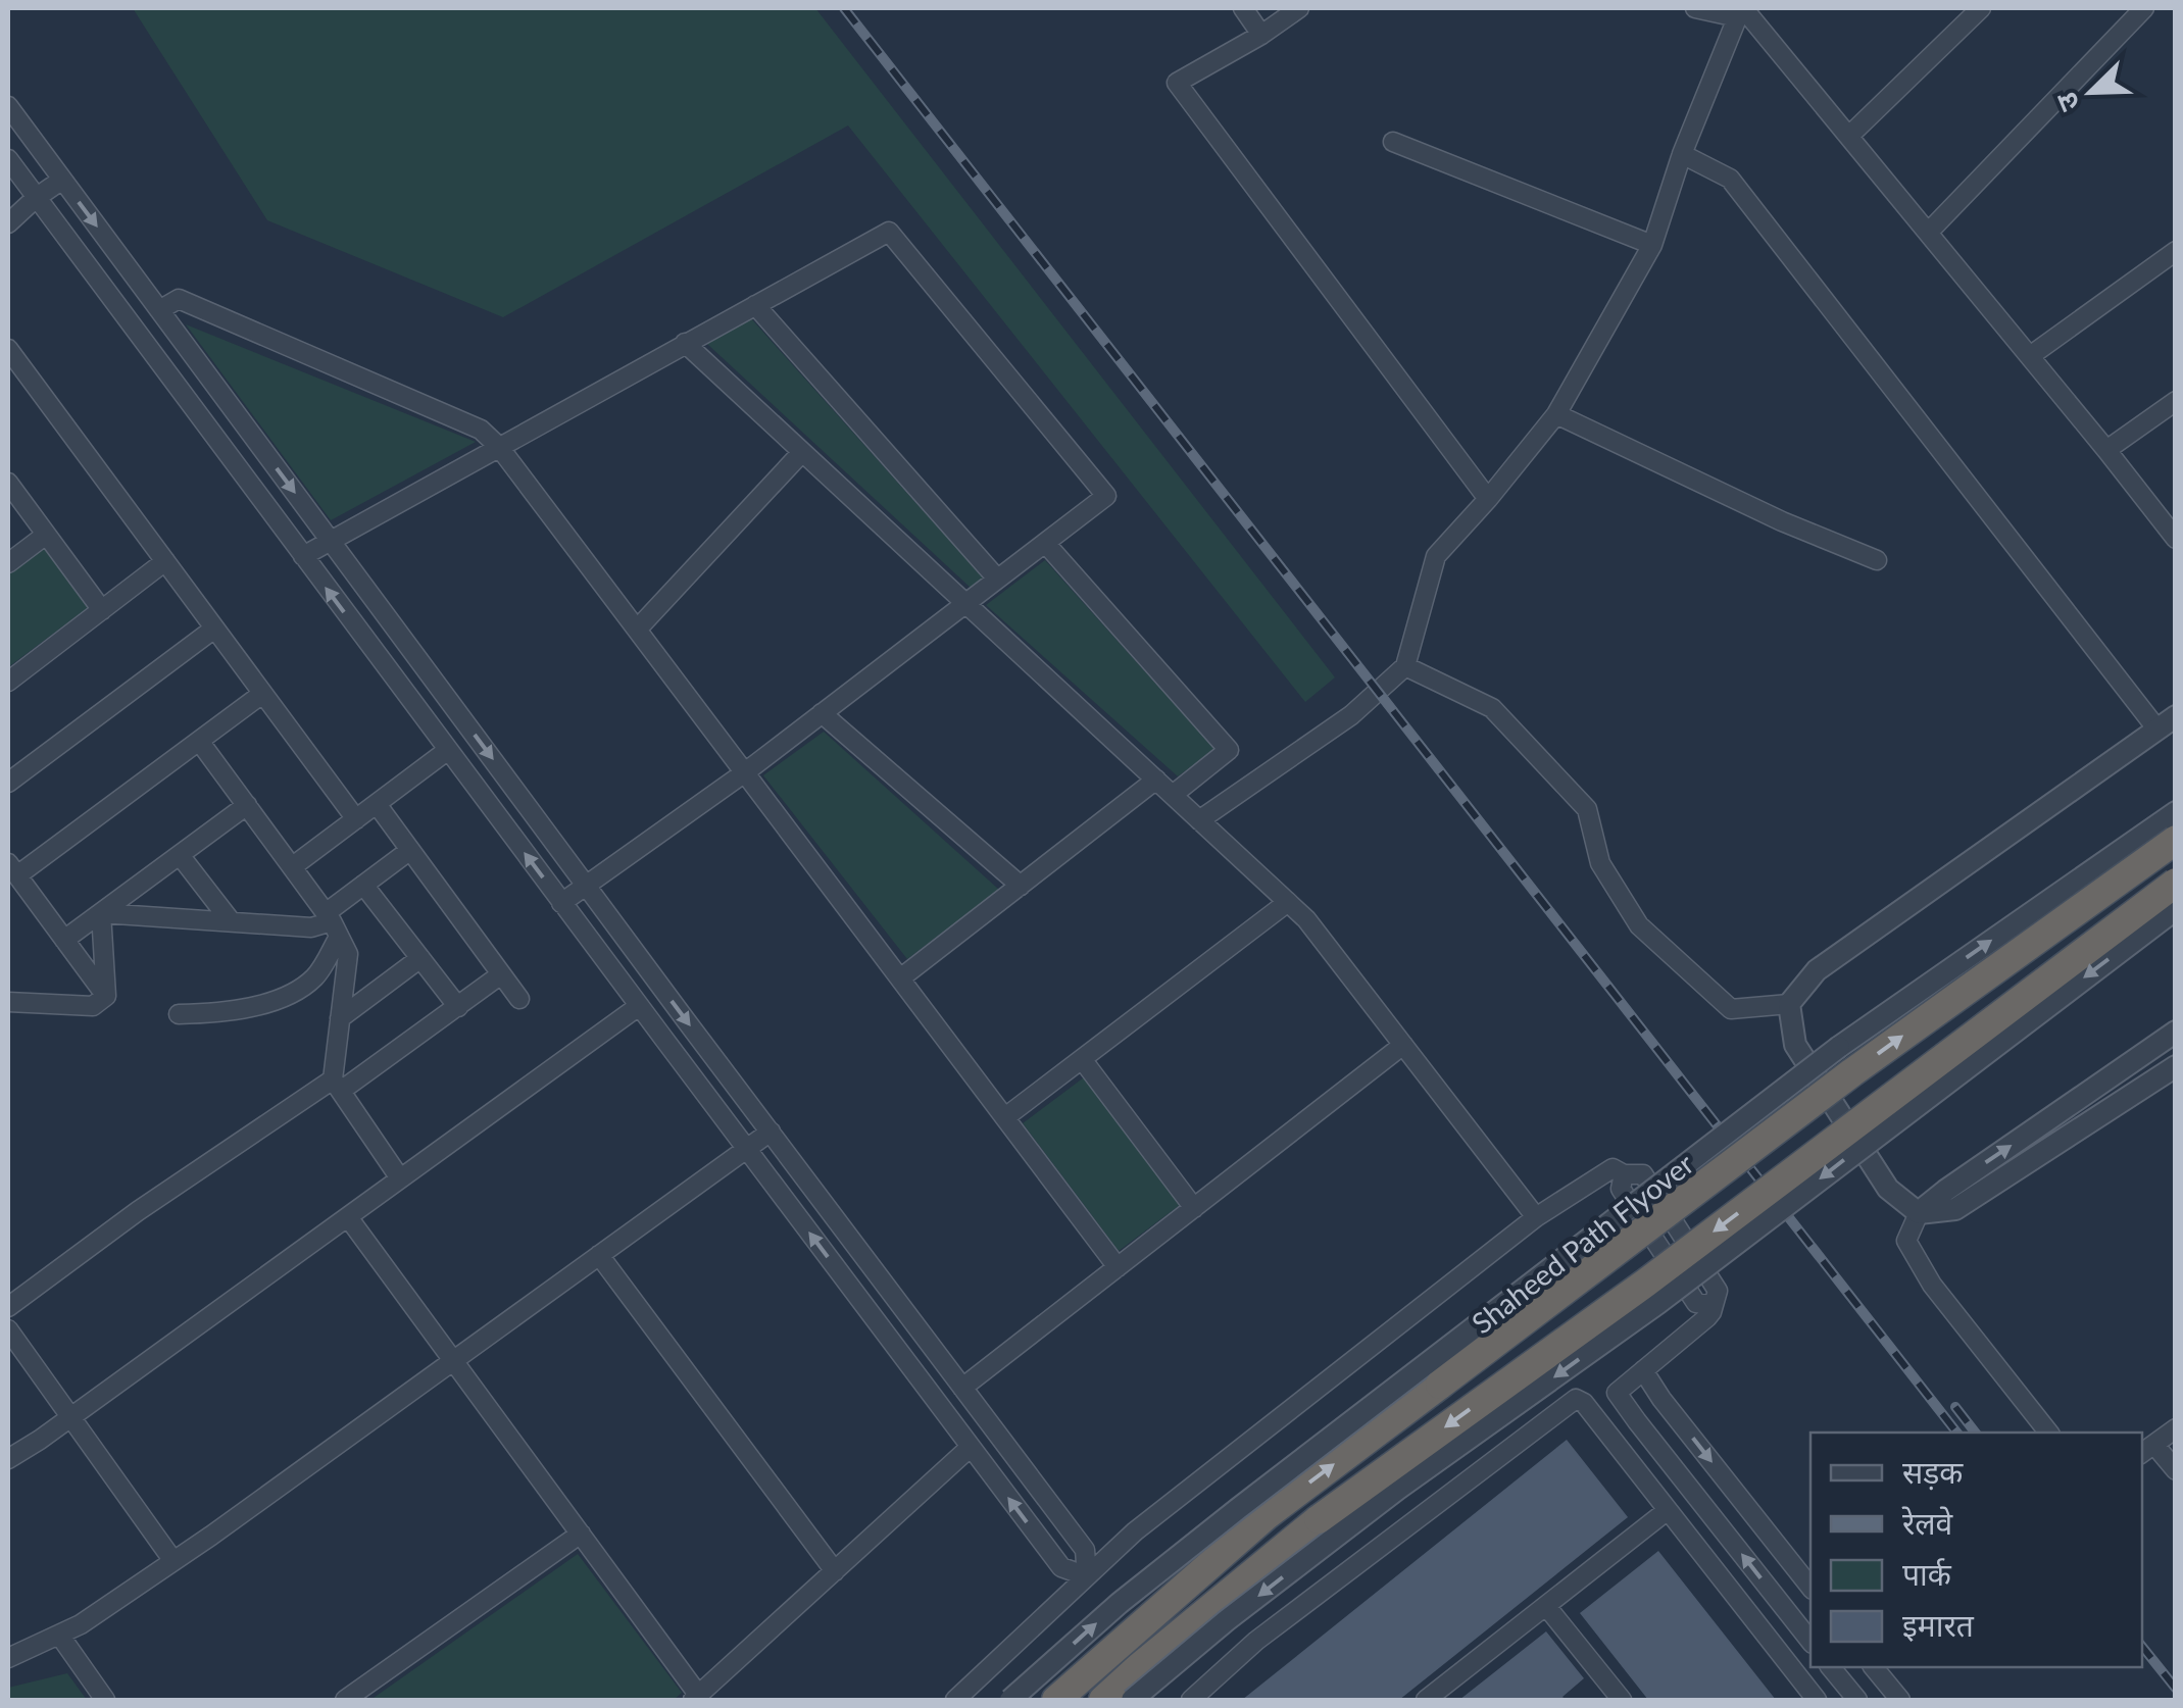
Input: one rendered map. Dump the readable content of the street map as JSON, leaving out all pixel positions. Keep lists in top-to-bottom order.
{
  "streets": {
    "highway": ["Shaheed Path Flyover"]
  },
  "legend": [
    "सड़क",
    "रेलवे",
    "पार्क",
    "इमारत"
  ],
  "north": "bottom left"
}
